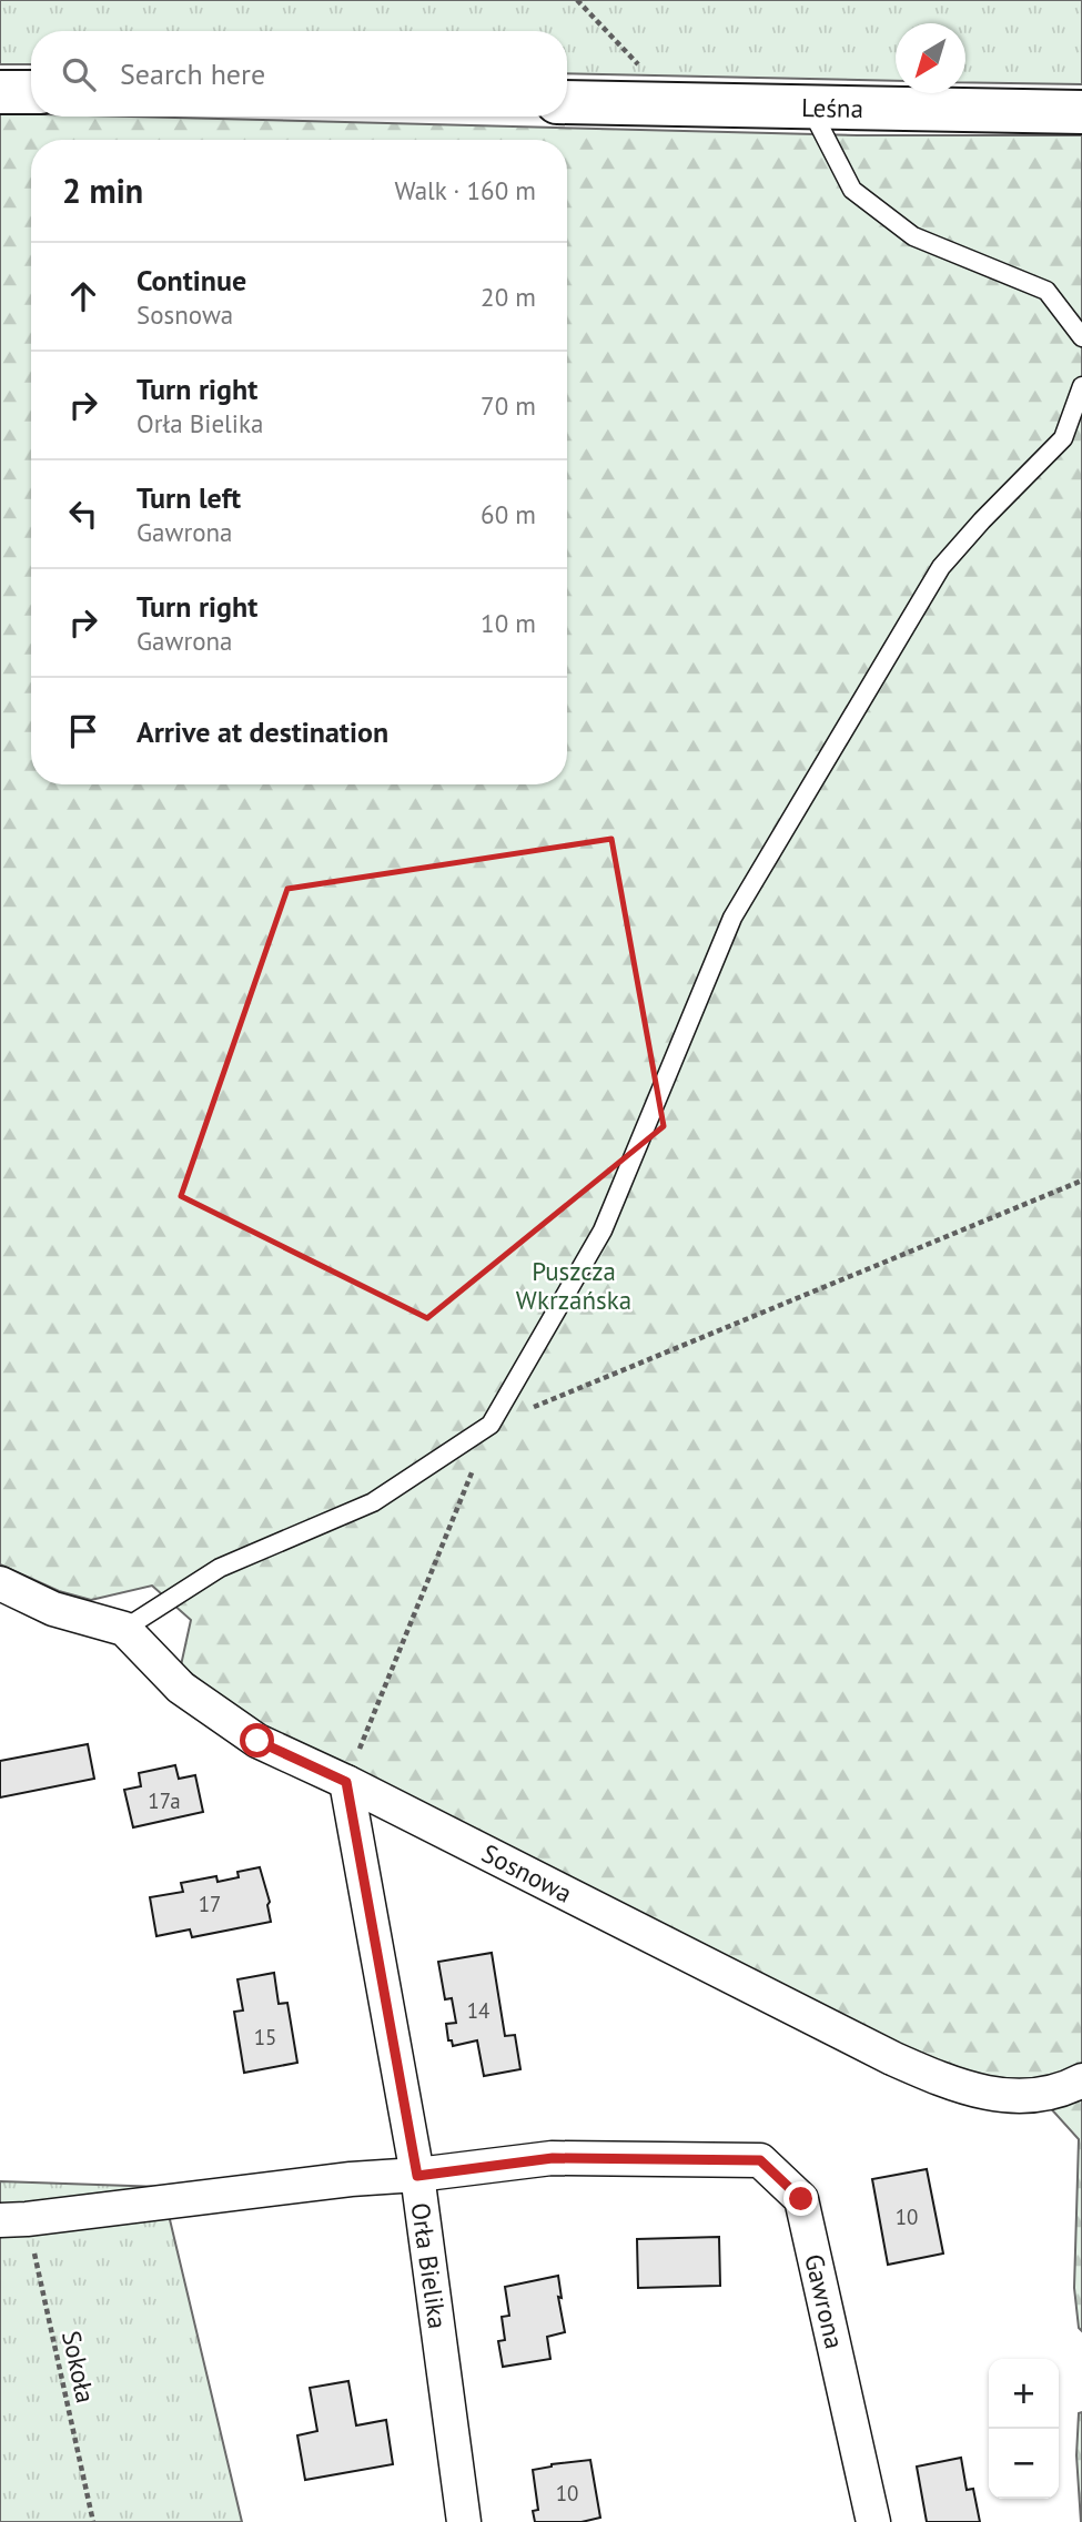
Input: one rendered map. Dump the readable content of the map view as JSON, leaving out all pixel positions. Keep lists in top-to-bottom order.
{
  "streets": {
    "street": [
      "Leśna",
      "Sosnowa",
      "Orła Bielika",
      "Gawrona"
    ],
    "path": ["Sokoła"]
  },
  "crossings": [
    ["Sosnowa", "Orła Bielika"],
    ["Orła Bielika", "Gawrona"],
    ["Gawrona", "Sokoła"]
  ],
  "parks": ["Puszcza Wkrzańska"],
  "house_numbers": [
    "17a",
    "17",
    "14",
    "15",
    "10",
    "10"
  ],
  "north": "bottom left",
  "page": {
    "search": "Search here",
    "heading": ["2 min", "Walk · 160 m"],
    "list": [
      ["Continue", "Sosnowa", "20 m"],
      ["Turn right", "Orła Bielika", "70 m"],
      ["Turn left", "Gawrona", "60 m"],
      ["Turn right", "Gawrona", "10 m"],
      "Arrive at destination"
    ],
    "map_buttons": ["+", "−"]
  }
}
